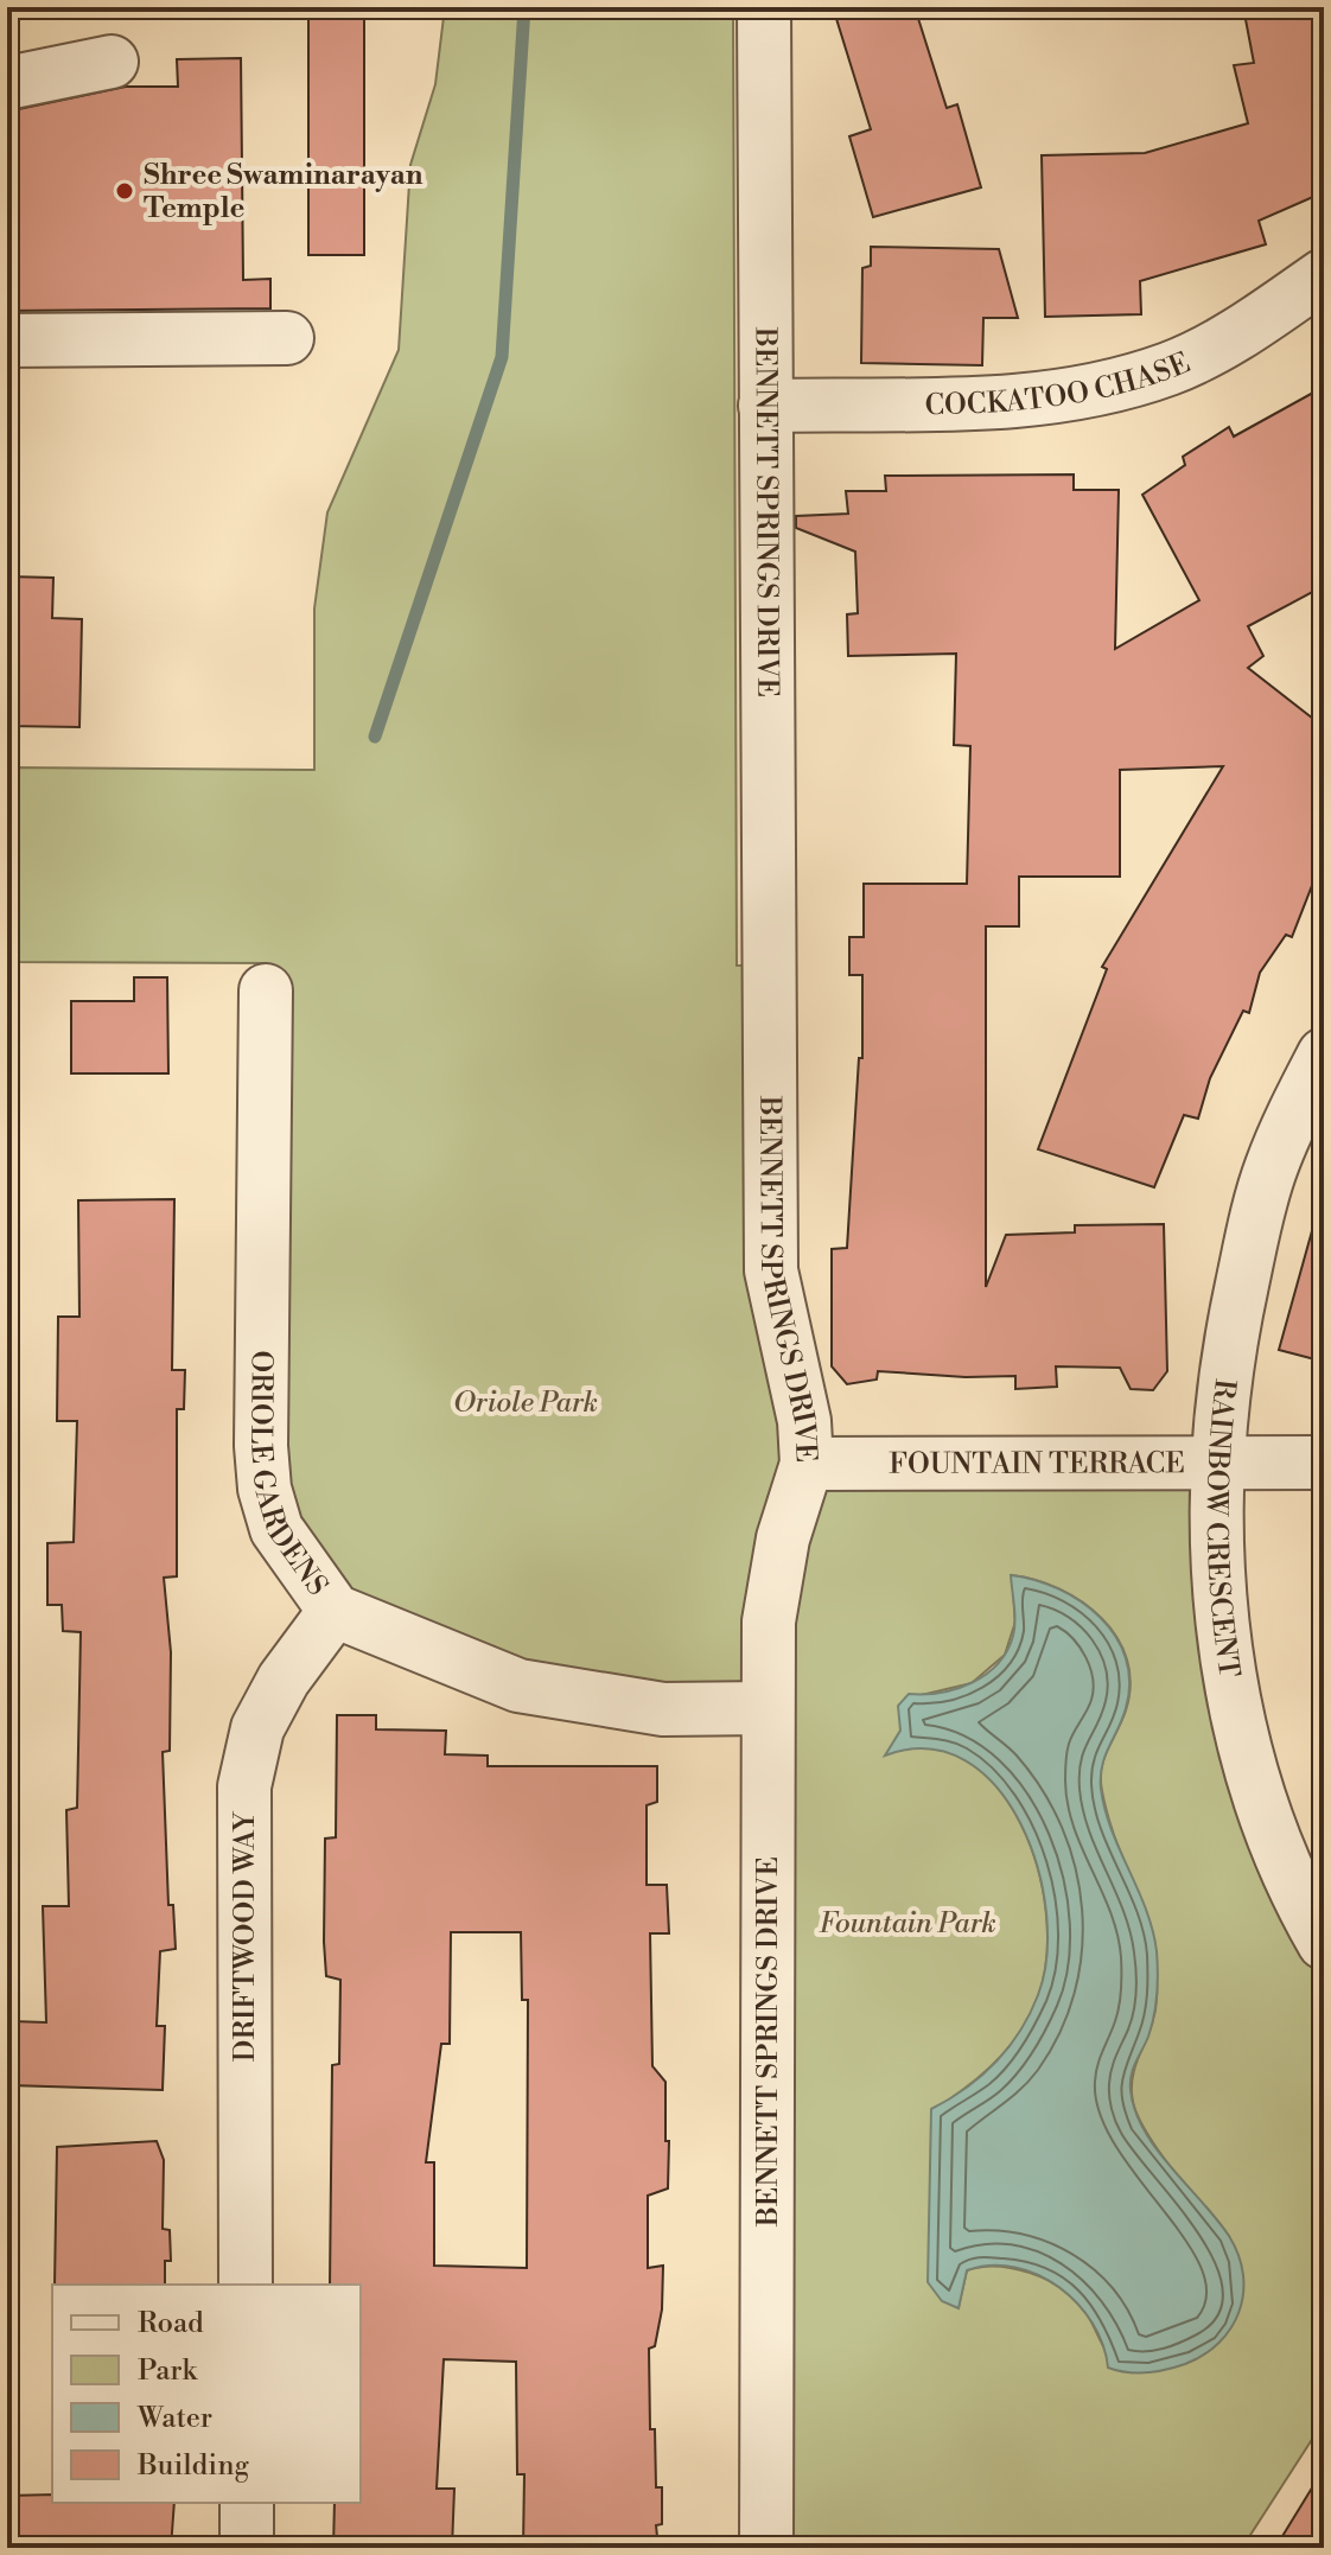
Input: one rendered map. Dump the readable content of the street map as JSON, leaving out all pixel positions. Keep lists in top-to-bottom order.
{
  "streets": {
    "street": [
      "COCKATOO CHASE",
      "BENNETT SPRINGS DRIVE",
      "FOUNTAIN TERRACE",
      "ORIOLE GARDENS",
      "RAINBOW CRESCENT",
      "DRIFTWOOD WAY"
    ]
  },
  "crossings": [
    ["COCKATOO CHASE", "BENNETT SPRINGS DRIVE"],
    ["BENNETT SPRINGS DRIVE", "FOUNTAIN TERRACE"],
    ["BENNETT SPRINGS DRIVE", "ORIOLE GARDENS"],
    ["FOUNTAIN TERRACE", "RAINBOW CRESCENT"],
    ["ORIOLE GARDENS", "DRIFTWOOD WAY"]
  ],
  "parks": ["Oriole Park", "Fountain Park"],
  "places": ["Shree Swaminarayan Temple"],
  "legend": [
    "Road",
    "Park",
    "Water",
    "Building"
  ]
}
